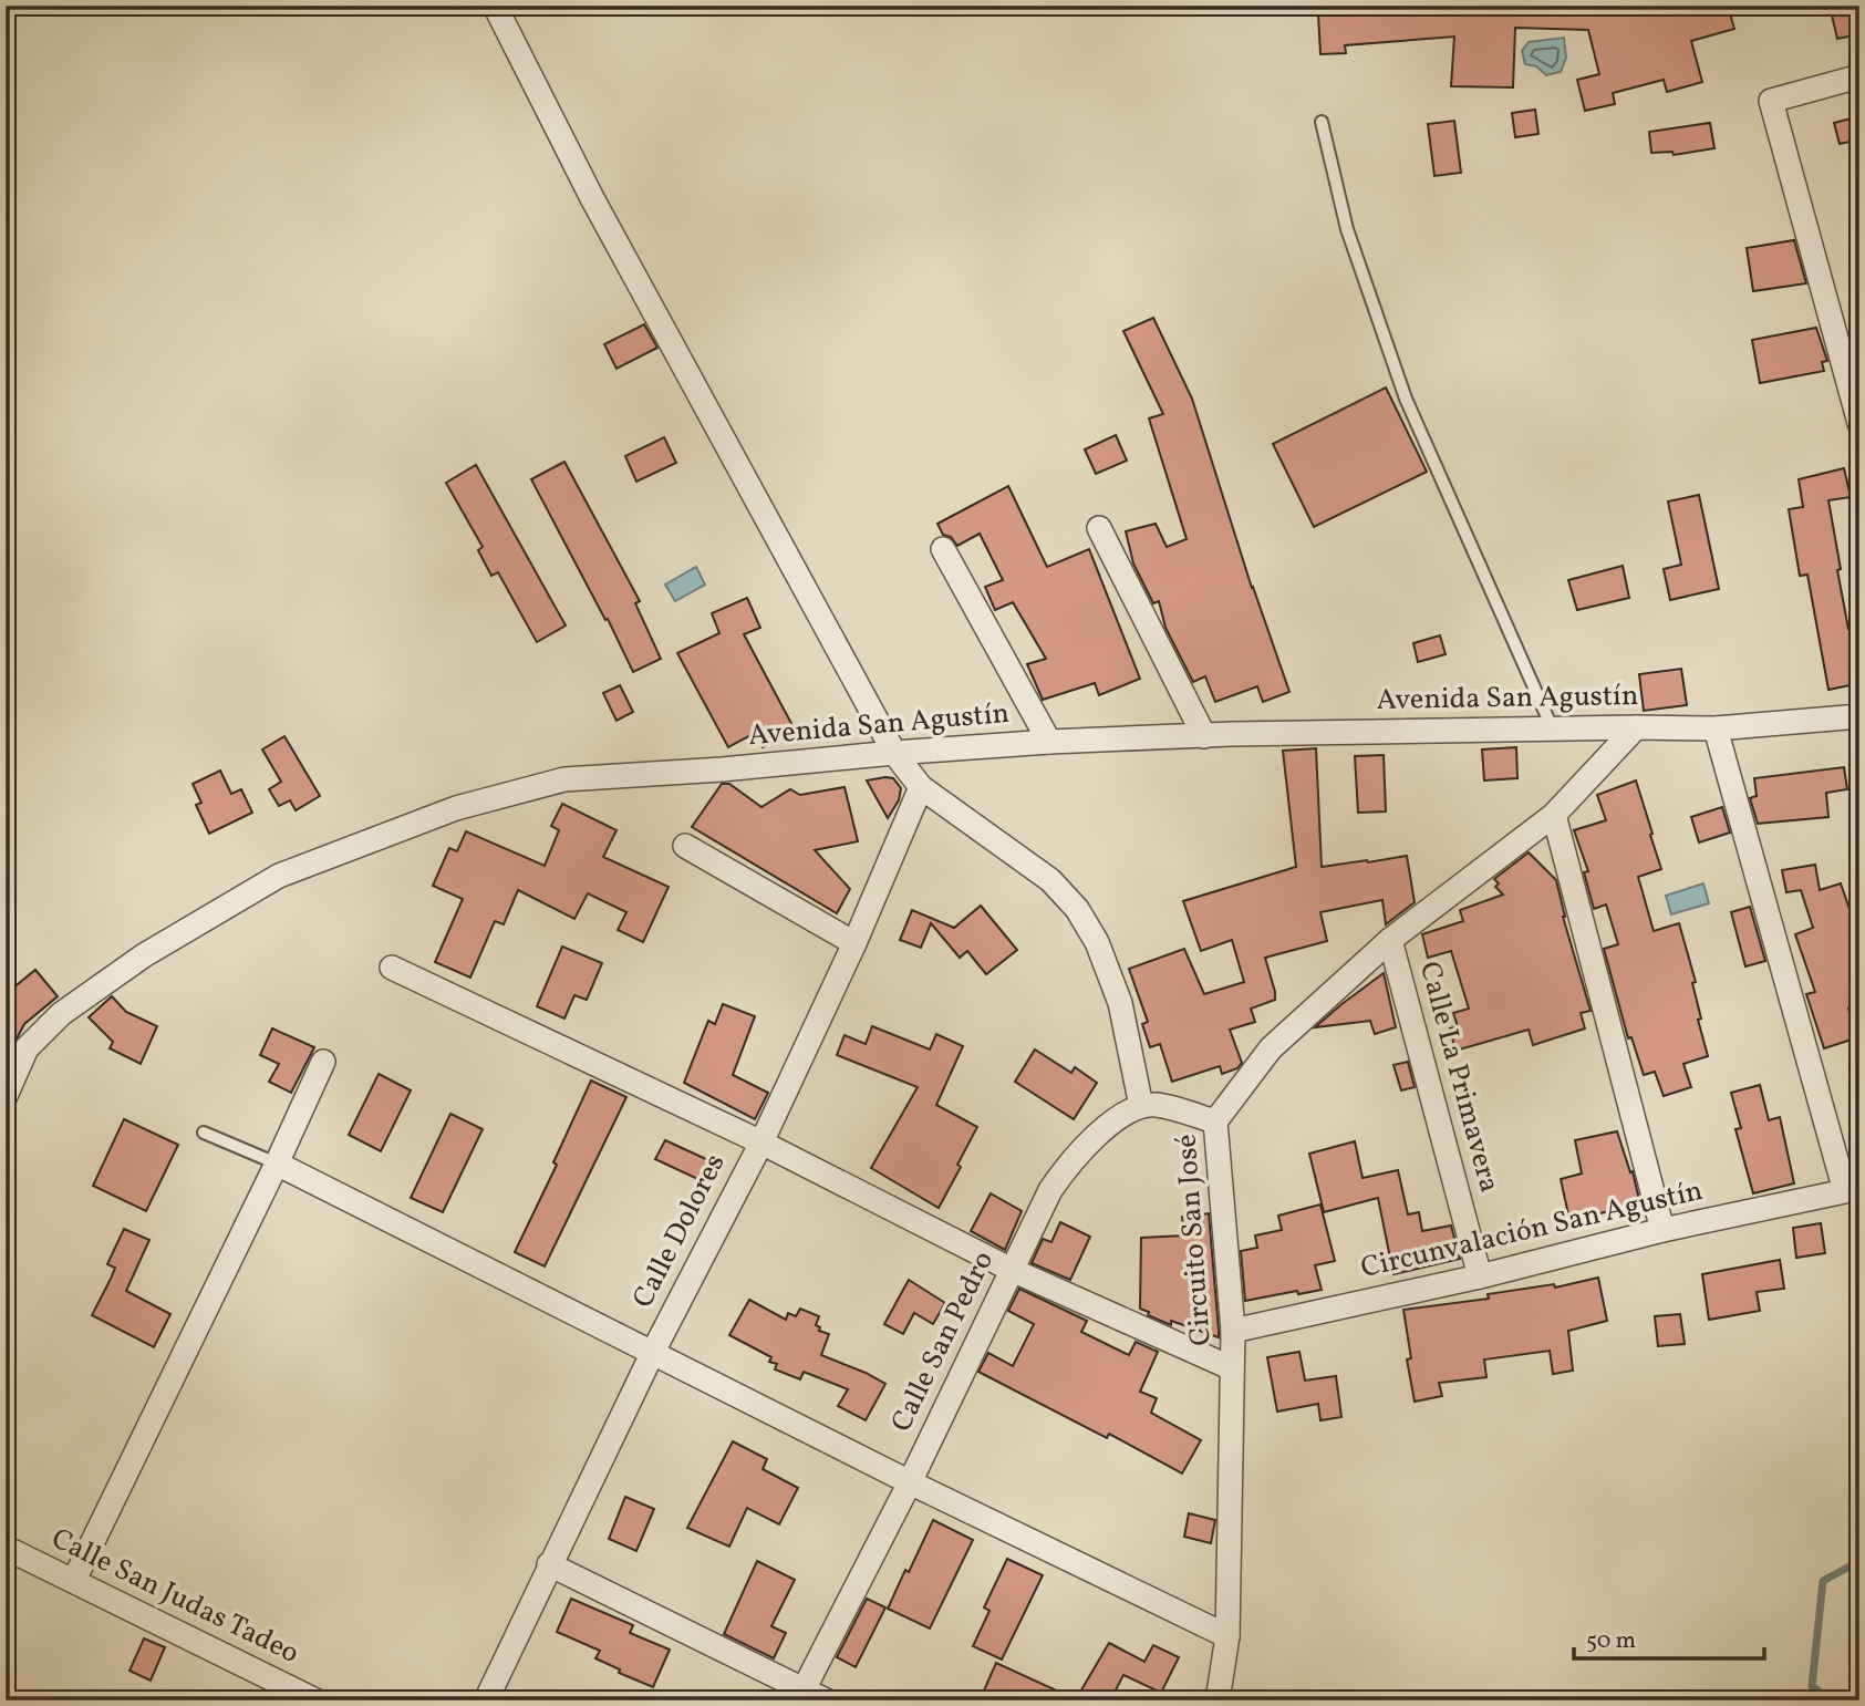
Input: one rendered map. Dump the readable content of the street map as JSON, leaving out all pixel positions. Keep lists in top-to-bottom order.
{
  "streets": {
    "street": [
      "Avenida San Agustín",
      "Calle La Primavera",
      "Circunvalación San Agustín",
      "Calle Dolores",
      "Circuito San José",
      "Calle San Pedro",
      "Calle San Judas Tadeo"
    ]
  },
  "crossings": [
    ["Avenida San Agustín", "Circunvalación San Agustín"],
    ["Avenida San Agustín", "Circuito San José"],
    ["Calle La Primavera", "Circunvalación San Agustín"],
    ["Calle La Primavera", "Circuito San José"],
    ["Circunvalación San Agustín", "Circuito San José"]
  ],
  "scale_bar": "50 m"
}
